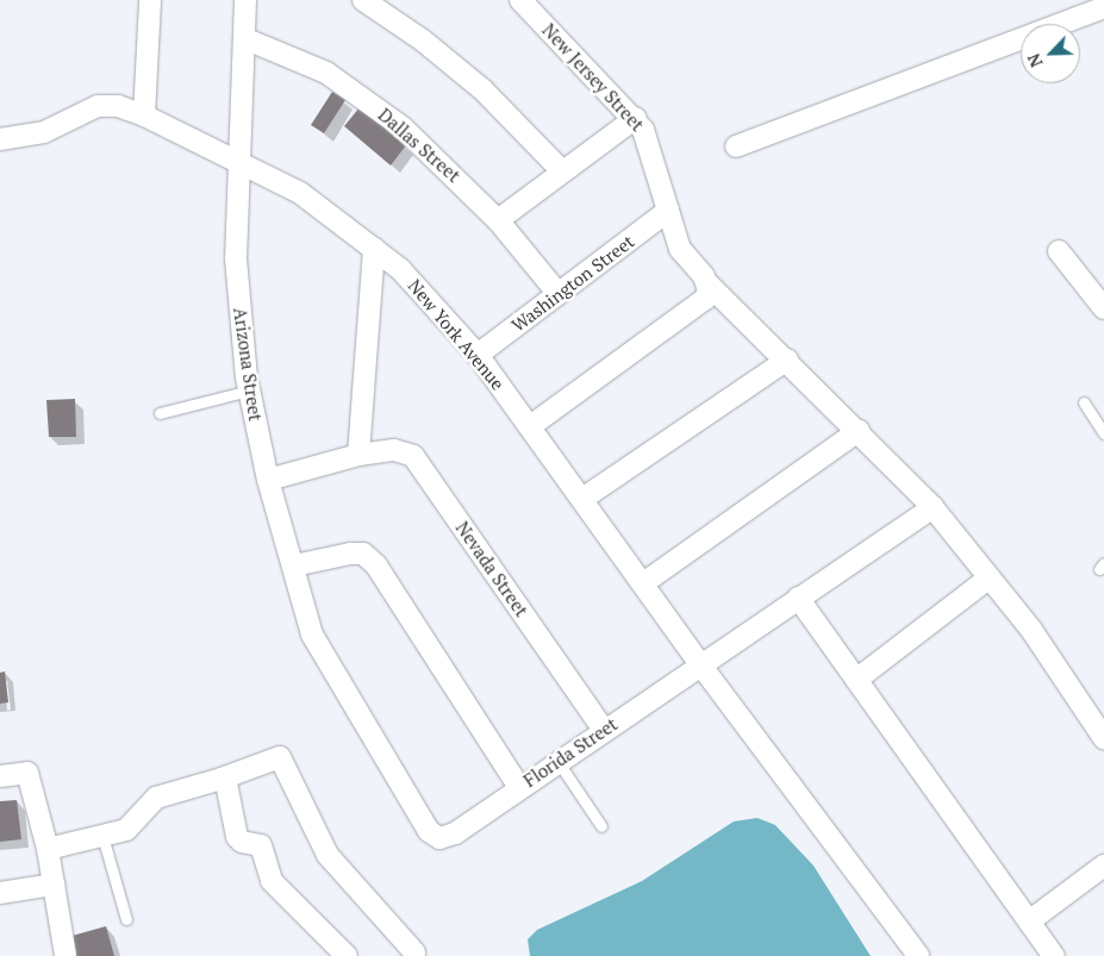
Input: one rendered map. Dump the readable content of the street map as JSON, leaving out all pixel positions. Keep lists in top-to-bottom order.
{
  "streets": {
    "street": [
      "New Jersey Street",
      "Dallas Street",
      "Washington Street",
      "New York Avenue",
      "Arizona Street",
      "Nevada Street",
      "Florida Street"
    ]
  },
  "crossings": [
    ["New Jersey Street", "Washington Street"],
    ["New Jersey Street", "Florida Street"],
    ["Dallas Street", "Washington Street"],
    ["Washington Street", "New York Avenue"],
    ["New York Avenue", "Arizona Street"],
    ["New York Avenue", "Florida Street"],
    ["Arizona Street", "Nevada Street"],
    ["Arizona Street", "Florida Street"],
    ["Nevada Street", "Florida Street"]
  ],
  "north": "bottom left"
}
